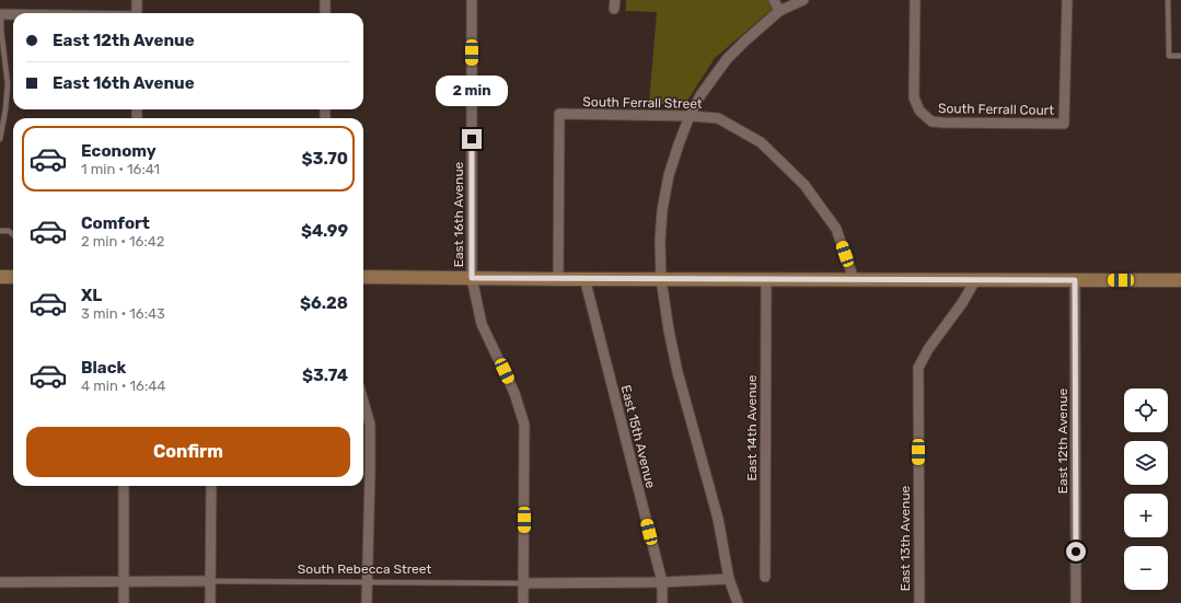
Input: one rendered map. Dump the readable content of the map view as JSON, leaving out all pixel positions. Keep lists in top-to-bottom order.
{
  "streets": {
    "street": [
      "South Ferrall Street",
      "South Ferrall Court",
      "East 16th Avenue",
      "East 14th Avenue",
      "East 15th Avenue",
      "East 12th Avenue",
      "East 13th Avenue",
      "South Rebecca Street"
    ]
  },
  "crossings": [
    ["East 16th Avenue", "South Rebecca Street"],
    ["East 15th Avenue", "South Rebecca Street"]
  ],
  "page": {
    "banner": ["East 12th Avenue", "East 16th Avenue"],
    "bubble": "2 min",
    "list": [
      {
        "name": "Economy",
        "note": "1 min · 16:41",
        "value": "$3.70"
      },
      {
        "name": "Comfort",
        "note": "2 min · 16:42",
        "value": "$4.99"
      },
      {
        "name": "XL",
        "note": "3 min · 16:43",
        "value": "$6.28"
      },
      {
        "name": "Black",
        "note": "4 min · 16:44",
        "value": "$3.74"
      }
    ],
    "map_buttons": ["+", "−"],
    "buttons": "Confirm"
  }
}
